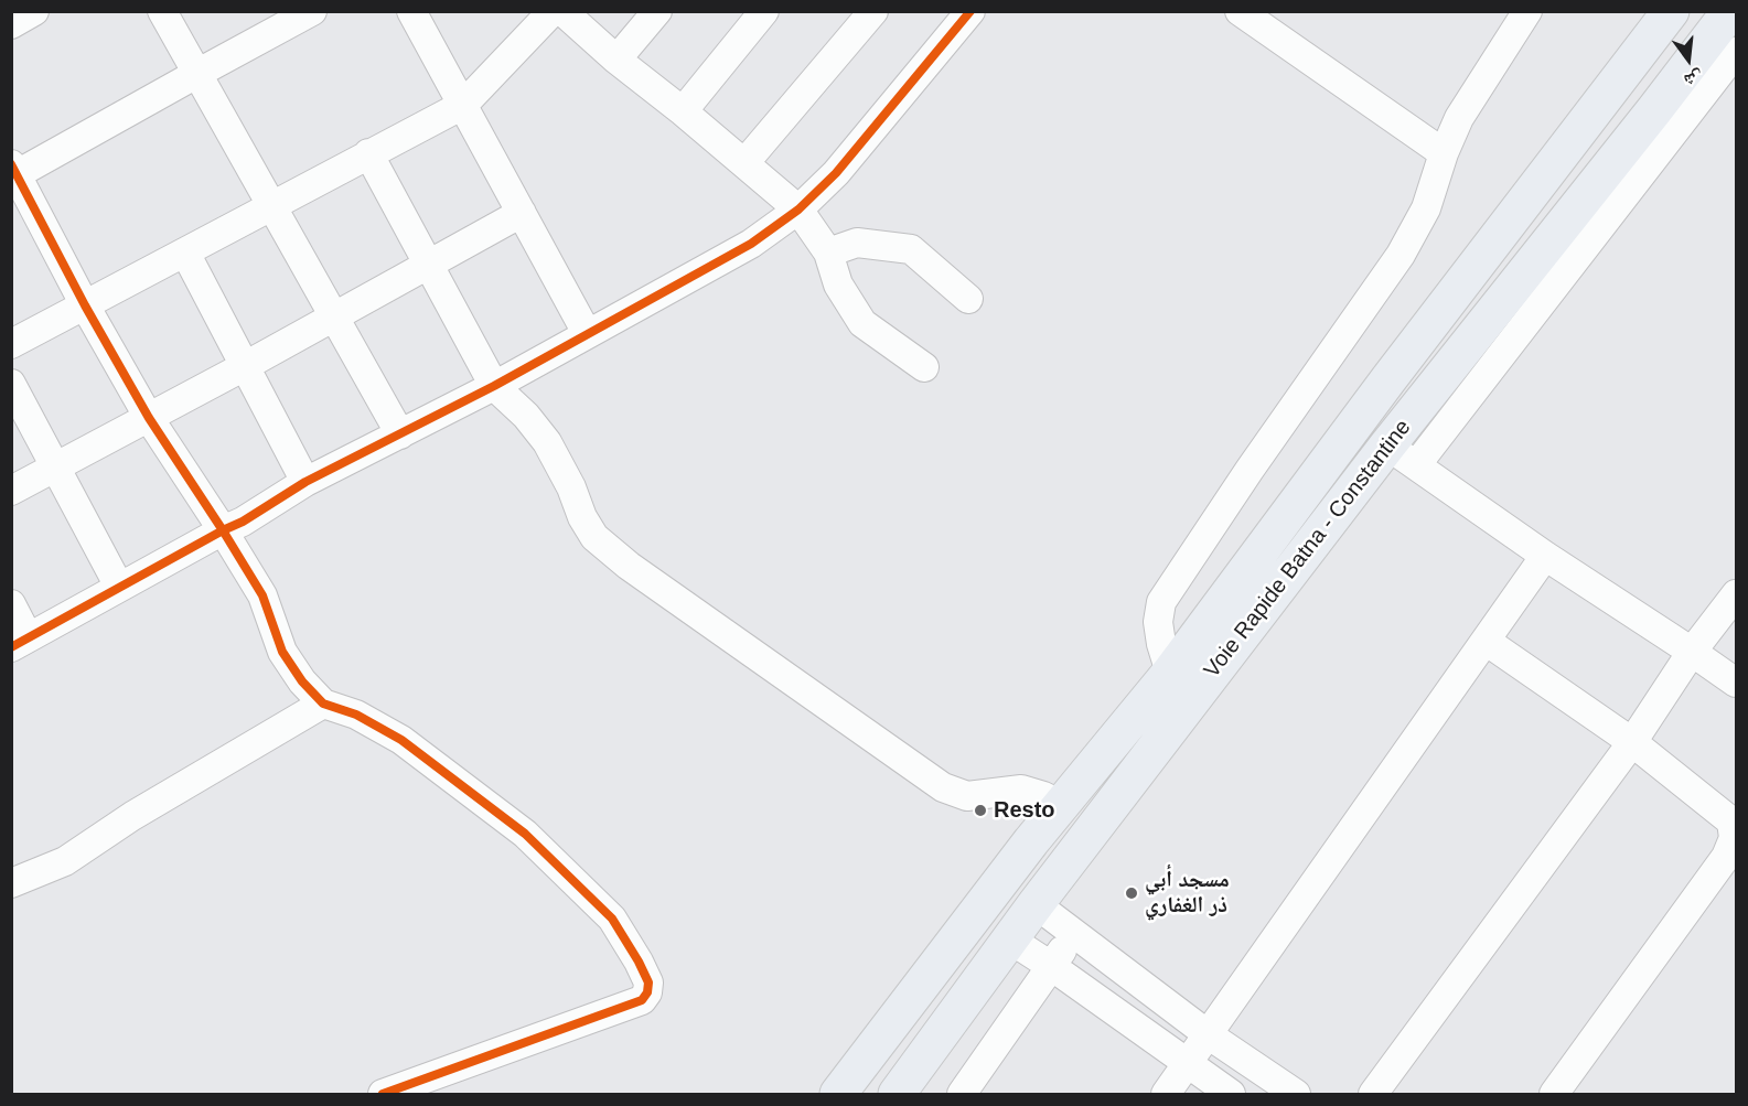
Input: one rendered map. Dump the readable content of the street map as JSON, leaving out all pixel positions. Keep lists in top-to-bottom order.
{
  "streets": {
    "highway": ["Voie Rapide Batna - Constantine"]
  },
  "places": ["Resto", "مسجد أبي ذر الغفاري"],
  "north": "bottom"
}
